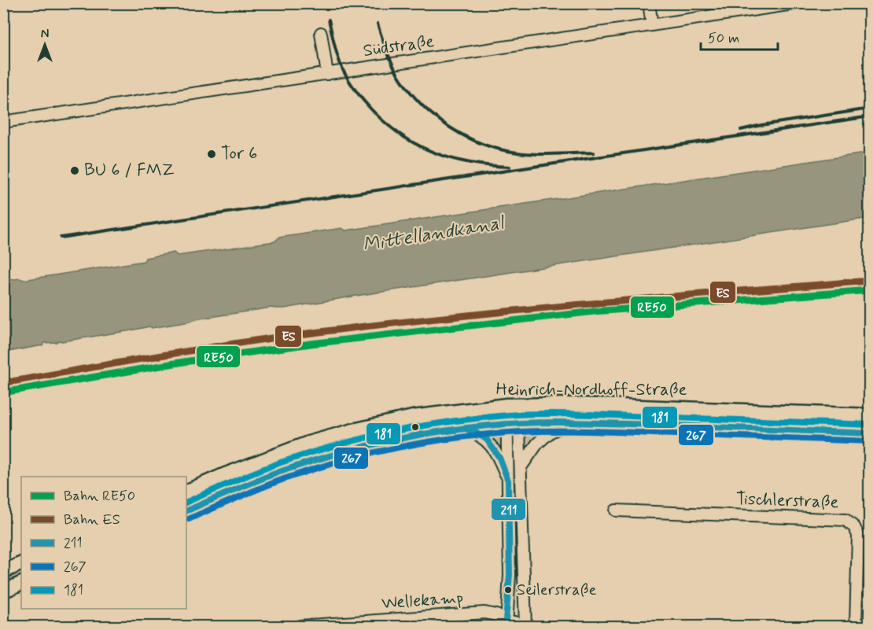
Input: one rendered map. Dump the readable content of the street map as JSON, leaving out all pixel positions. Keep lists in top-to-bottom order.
{
  "streets": {
    "main road": ["Heinrich-Nordhoff-Straße"],
    "street": ["Südstraße", "Tischlerstraße", "Wellekamp"]
  },
  "water": ["Mittellandkanal"],
  "places": ["Tor 6", "BU 6 / FMZ", "Seilerstraße"],
  "lines": [
    "rail line ES",
    "rail line RE50",
    "transit line 181",
    "transit line 211",
    "transit line 267"
  ],
  "legend": [
    "Bahn RE50",
    "Bahn ES",
    "211",
    "267",
    "181"
  ],
  "scale_bar": "50 m",
  "north": "top"
}
